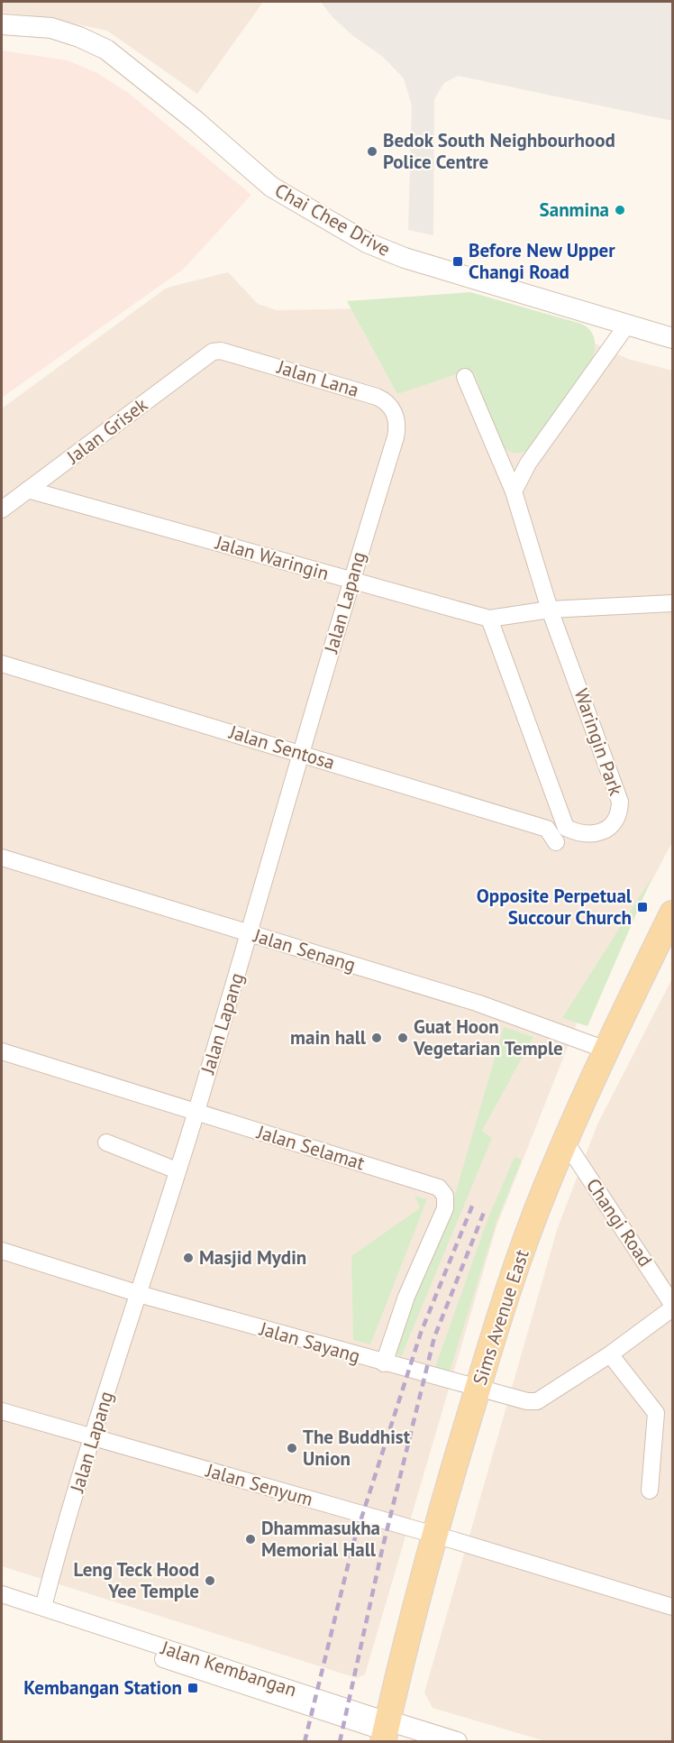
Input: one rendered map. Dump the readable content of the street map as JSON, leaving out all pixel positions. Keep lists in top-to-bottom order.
{
  "streets": {
    "main road": ["Sims Avenue East"],
    "street": [
      "Chai Chee Drive",
      "Jalan Lana",
      "Jalan Grisek",
      "Jalan Waringin",
      "Jalan Lapang",
      "Waringin Park",
      "Jalan Sentosa",
      "Jalan Senang",
      "Jalan Selamat",
      "Changi Road",
      "Jalan Sayang",
      "Jalan Senyum",
      "Jalan Kembangan"
    ]
  },
  "crossings": [
    ["Jalan Lana", "Jalan Grisek"],
    ["Jalan Lana", "Jalan Lapang"],
    ["Jalan Grisek", "Jalan Waringin"],
    ["Jalan Waringin", "Jalan Lapang"],
    ["Jalan Waringin", "Waringin Park"],
    ["Jalan Lapang", "Jalan Sentosa"],
    ["Jalan Lapang", "Jalan Senang"],
    ["Jalan Lapang", "Jalan Selamat"],
    ["Jalan Lapang", "Jalan Sayang"],
    ["Jalan Lapang", "Jalan Senyum"],
    ["Jalan Lapang", "Jalan Kembangan"],
    ["Jalan Senang", "Sims Avenue East"],
    ["Jalan Selamat", "Jalan Sayang"],
    ["Changi Road", "Sims Avenue East"],
    ["Sims Avenue East", "Jalan Sayang"],
    ["Sims Avenue East", "Jalan Senyum"],
    ["Sims Avenue East", "Jalan Kembangan"]
  ],
  "places": {
    "other": [
      "Bedok South Neighbourhood Police Centre",
      "Sanmina",
      "main hall",
      "Guat Hoon Vegetarian Temple",
      "Masjid Mydin",
      "The Buddhist Union",
      "Dhammasukha Memorial Hall",
      "Leng Teck Hood Yee Temple"
    ],
    "transit": ["Before New Upper Changi Road", "Opposite Perpetual Succour Church", "Kembangan Station"]
  }
}
